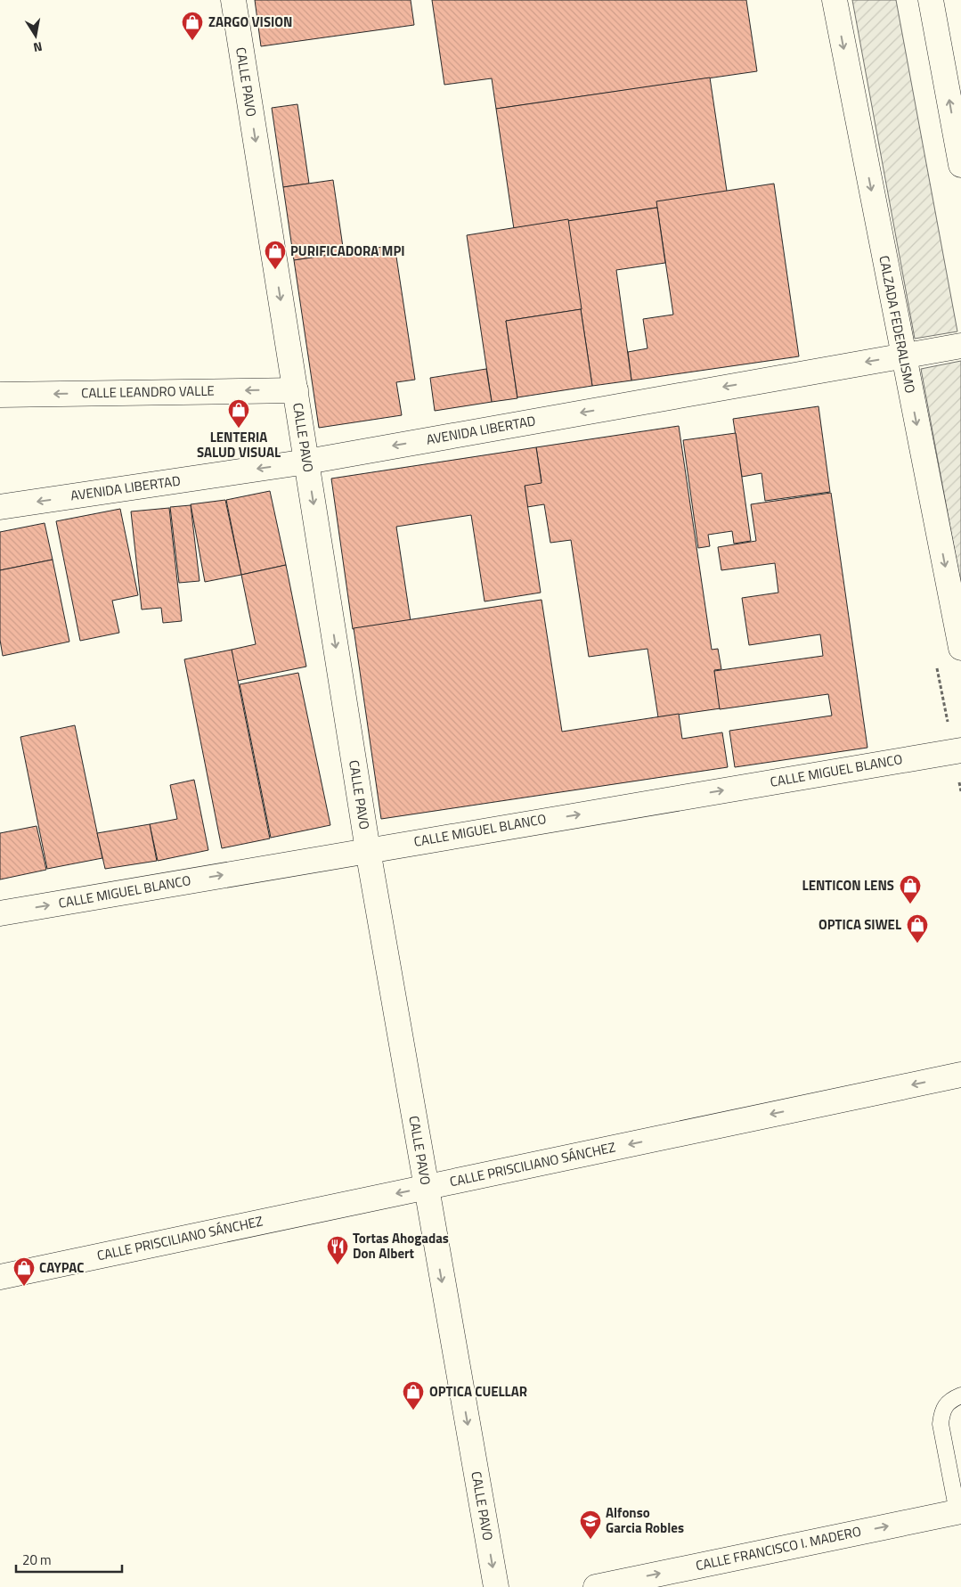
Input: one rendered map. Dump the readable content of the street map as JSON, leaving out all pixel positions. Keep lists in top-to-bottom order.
{
  "streets": {
    "street": [
      "CALLE PAVO",
      "CALZADA FEDERALISMO",
      "CALLE LEANDRO VALLE",
      "AVENIDA LIBERTAD",
      "CALLE MIGUEL BLANCO",
      "CALLE PRISCILIANO SÁNCHEZ",
      "CALLE FRANCISCO I. MADERO"
    ]
  },
  "crossings": [
    ["CALLE PAVO", "CALLE LEANDRO VALLE"],
    ["CALLE PAVO", "AVENIDA LIBERTAD"],
    ["CALLE PAVO", "CALLE MIGUEL BLANCO"],
    ["CALLE PAVO", "CALLE PRISCILIANO SÁNCHEZ"],
    ["CALZADA FEDERALISMO", "AVENIDA LIBERTAD"]
  ],
  "one_way": [
    "CALLE PAVO",
    "CALZADA FEDERALISMO",
    "CALLE LEANDRO VALLE",
    "AVENIDA LIBERTAD",
    "CALLE MIGUEL BLANCO",
    "CALLE PRISCILIANO SÁNCHEZ",
    "CALLE FRANCISCO I. MADERO"
  ],
  "places": {
    "shop": [
      "ZARGO VISION",
      "PURIFICADORA MPI",
      "LENTERIA SALUD VISUAL",
      "LENTICON LENS",
      "OPTICA SIWEL",
      "CAYPAC",
      "OPTICA CUELLAR"
    ],
    "restaurant": ["Tortas Ahogadas Don Albert"],
    "school or university": ["Alfonso Garcia Robles"]
  },
  "scale_bar": "20 m",
  "north": "bottom"
}
